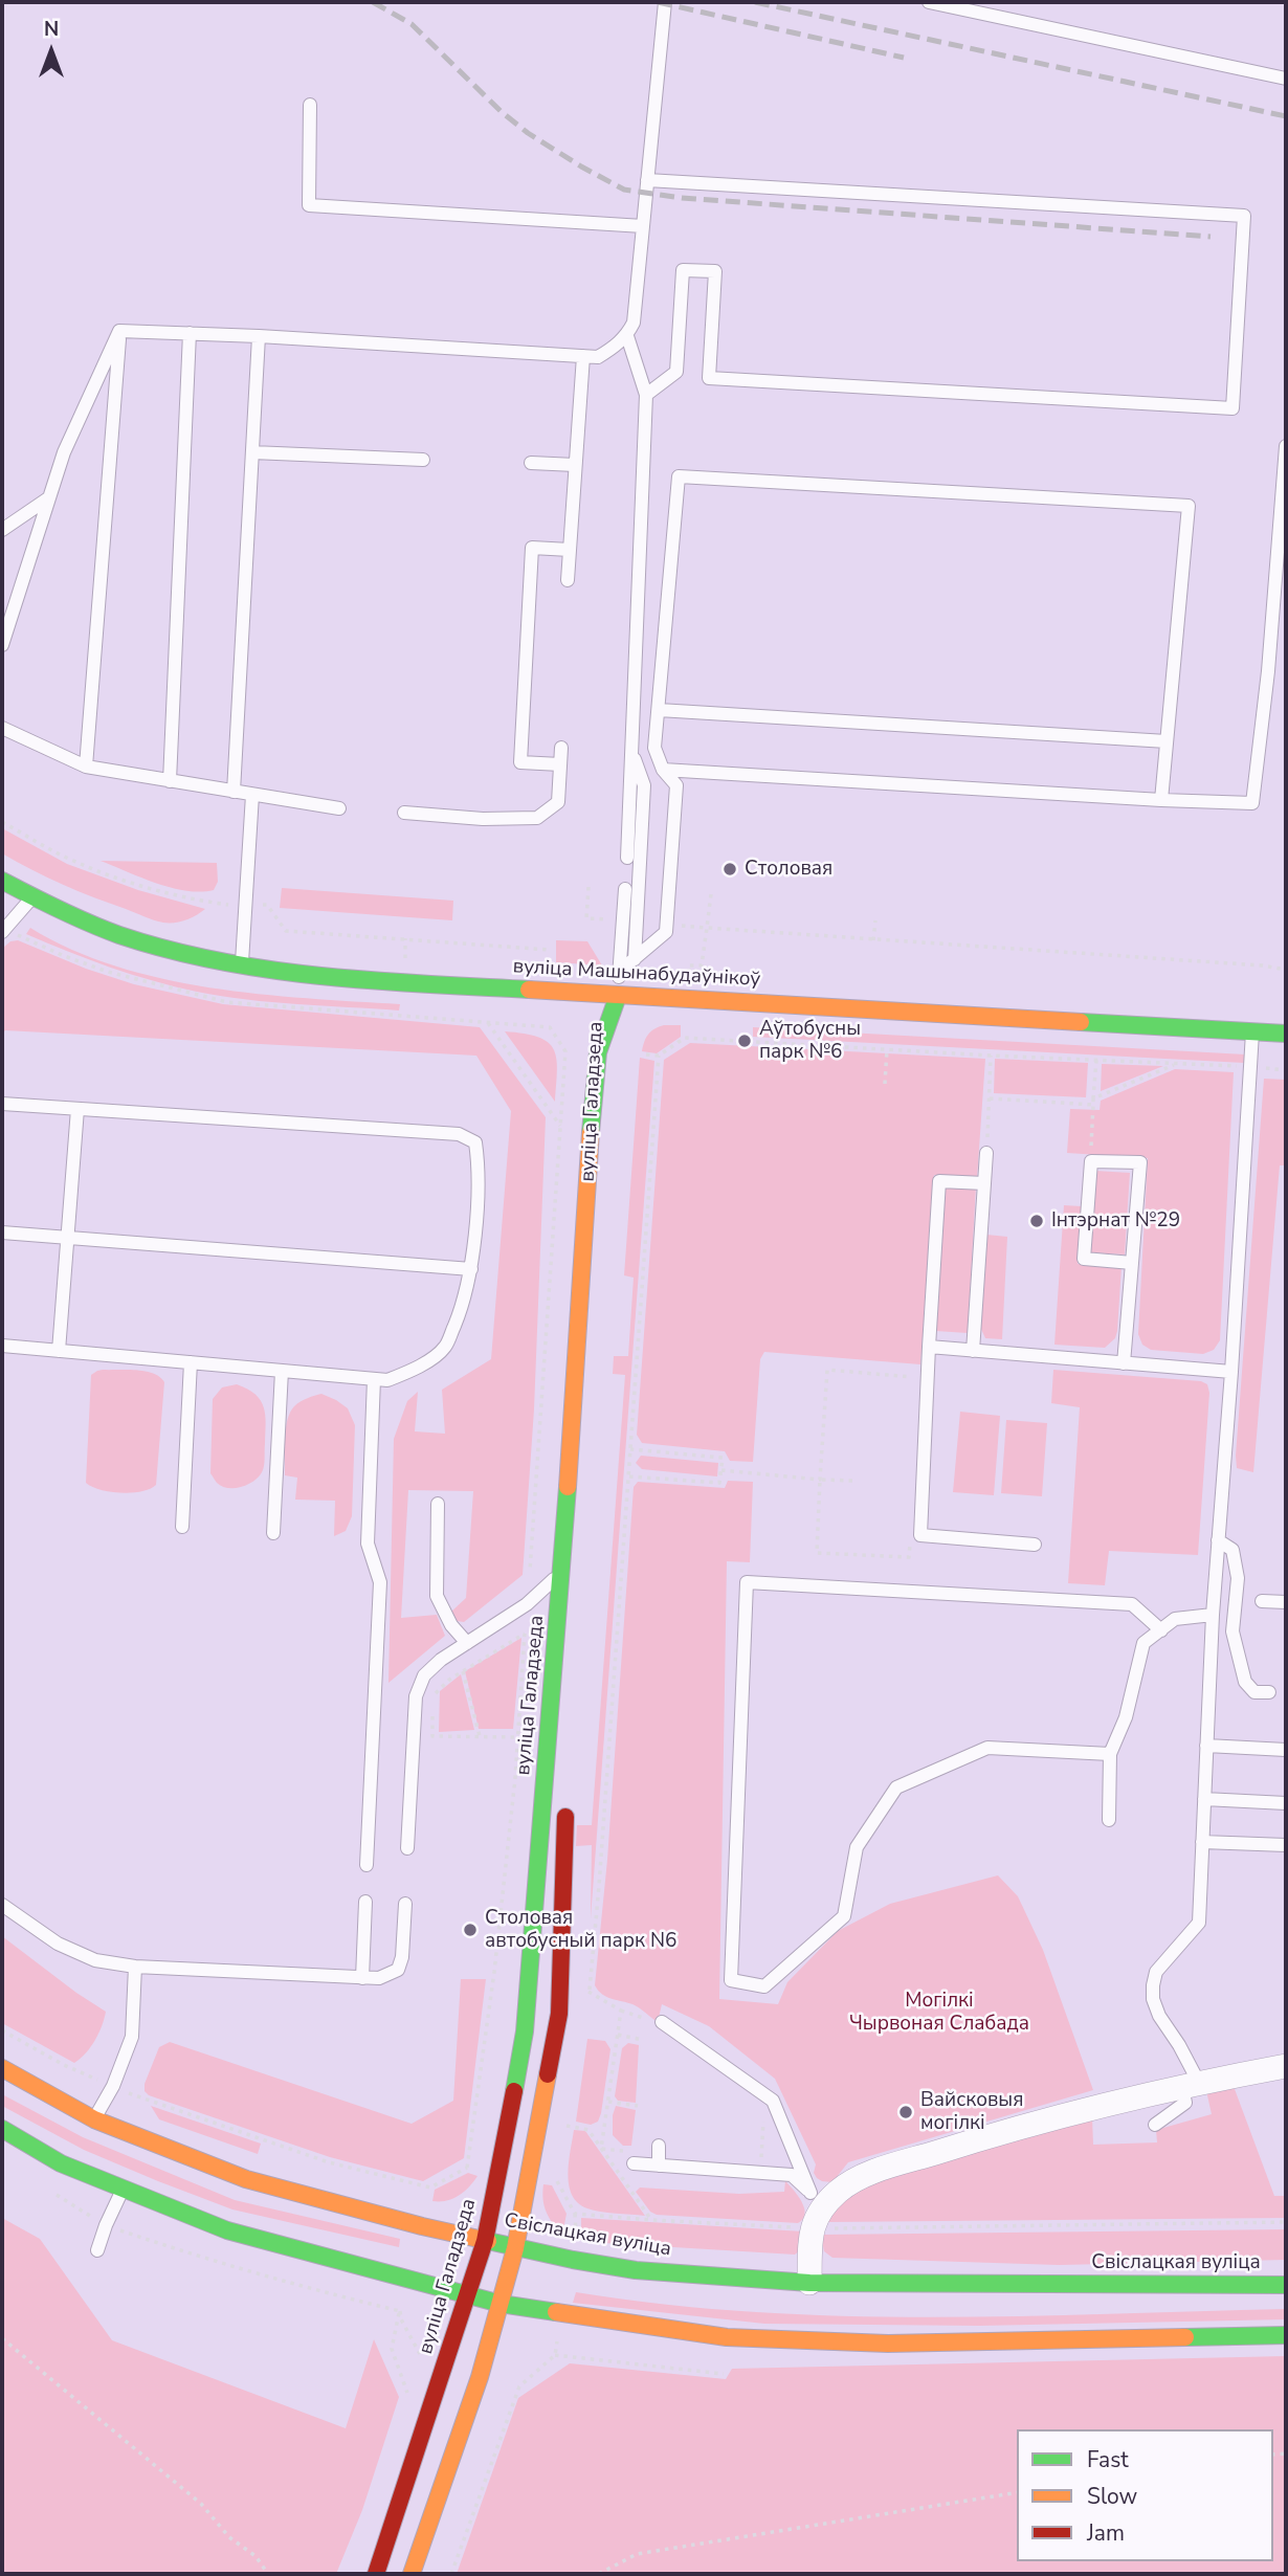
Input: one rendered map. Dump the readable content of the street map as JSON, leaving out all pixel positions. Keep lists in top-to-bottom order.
{
  "streets": {
    "main road": ["вуліца Машынабудаўнікоў", "вуліца Галадзеда", "Свіслацкая вуліца"]
  },
  "crossings": [
    ["вуліца Машынабудаўнікоў", "вуліца Галадзеда"],
    ["вуліца Галадзеда", "Свіслацкая вуліца"]
  ],
  "parks": ["Могілкі Чырвоная Слабада"],
  "places": [
    "Столовая",
    "Аўтобусны парк №6",
    "Інтэрнат №29",
    "Столовая автобусный парк N6",
    "Вайсковыя могілкі"
  ],
  "legend": ["Fast", "Slow", "Jam"],
  "north": "top"
}
